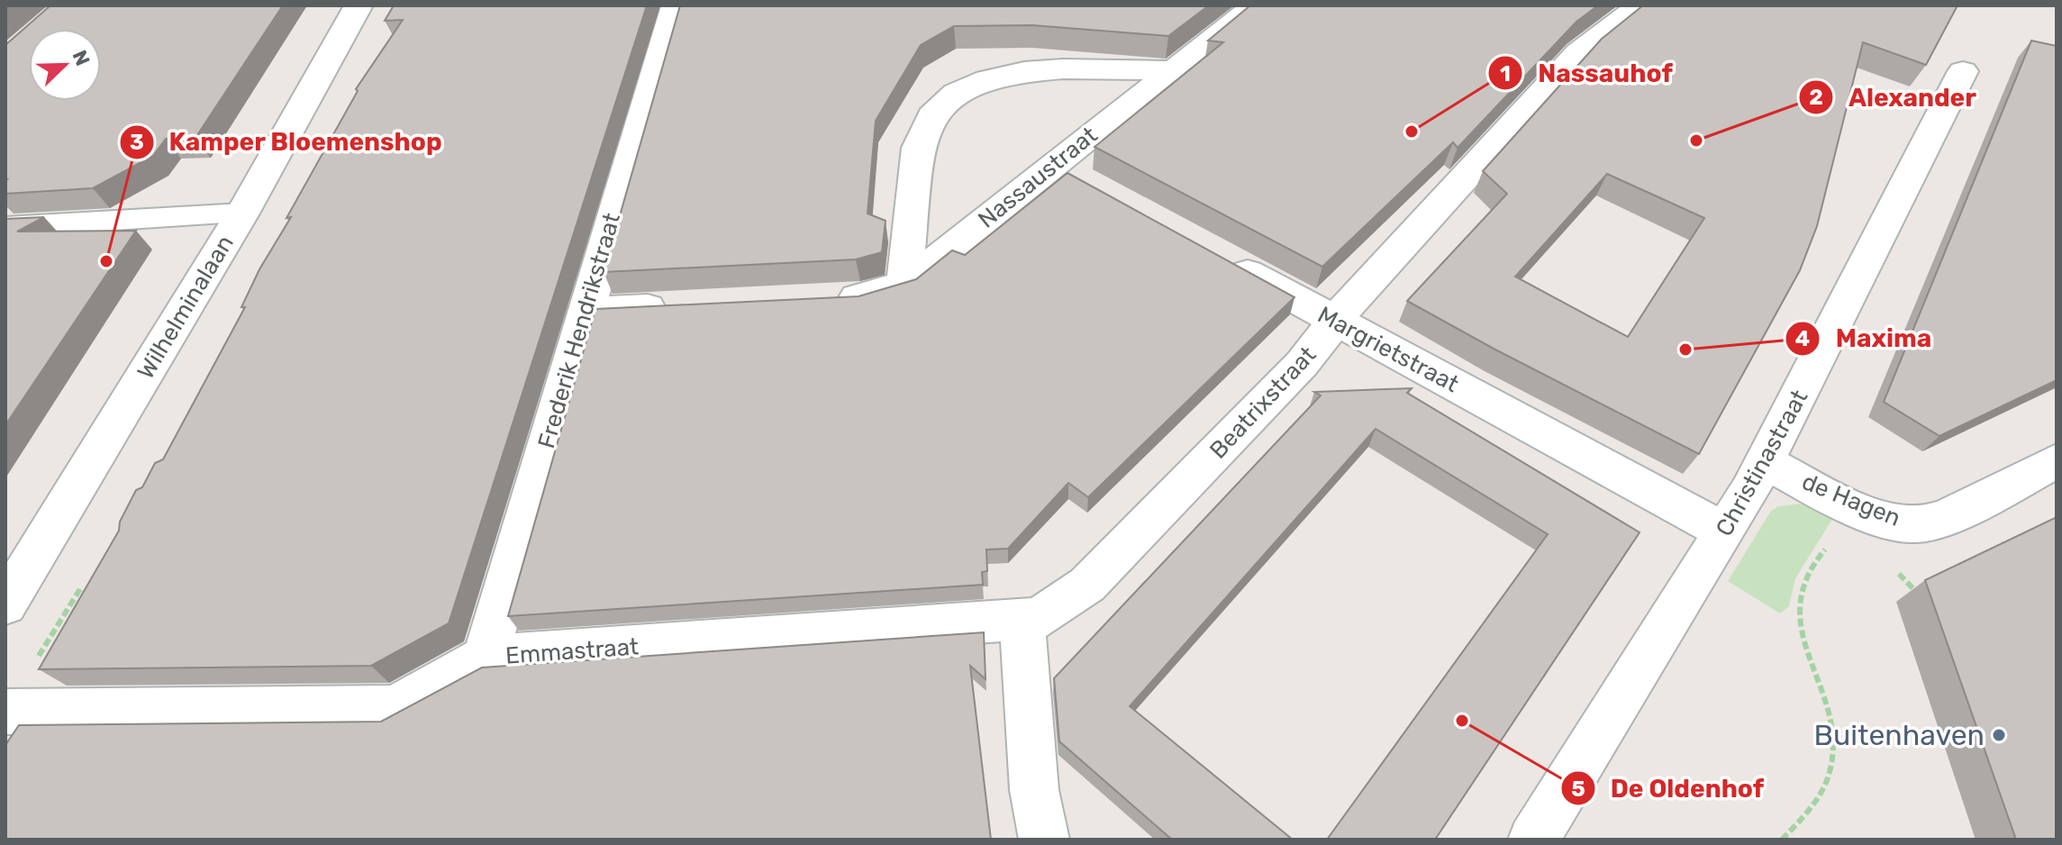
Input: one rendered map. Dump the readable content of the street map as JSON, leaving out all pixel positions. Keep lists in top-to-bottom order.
{
  "streets": {
    "street": [
      "Nassaustraat",
      "Wilhelminalaan",
      "Frederik Hendrikstraat",
      "Margrietstraat",
      "Beatrixstraat",
      "Christinastraat",
      "de Hagen",
      "Emmastraat"
    ]
  },
  "crossings": [
    ["Frederik Hendrikstraat", "Emmastraat"],
    ["Margrietstraat", "Beatrixstraat"],
    ["Margrietstraat", "Christinastraat"],
    ["Beatrixstraat", "Emmastraat"],
    ["Christinastraat", "de Hagen"]
  ],
  "places": [
    "Nassauhof",
    "Alexander",
    "Kamper Bloemenshop",
    "Maxima",
    "De Oldenhof",
    "Buitenhaven"
  ],
  "north": "top right"
}
